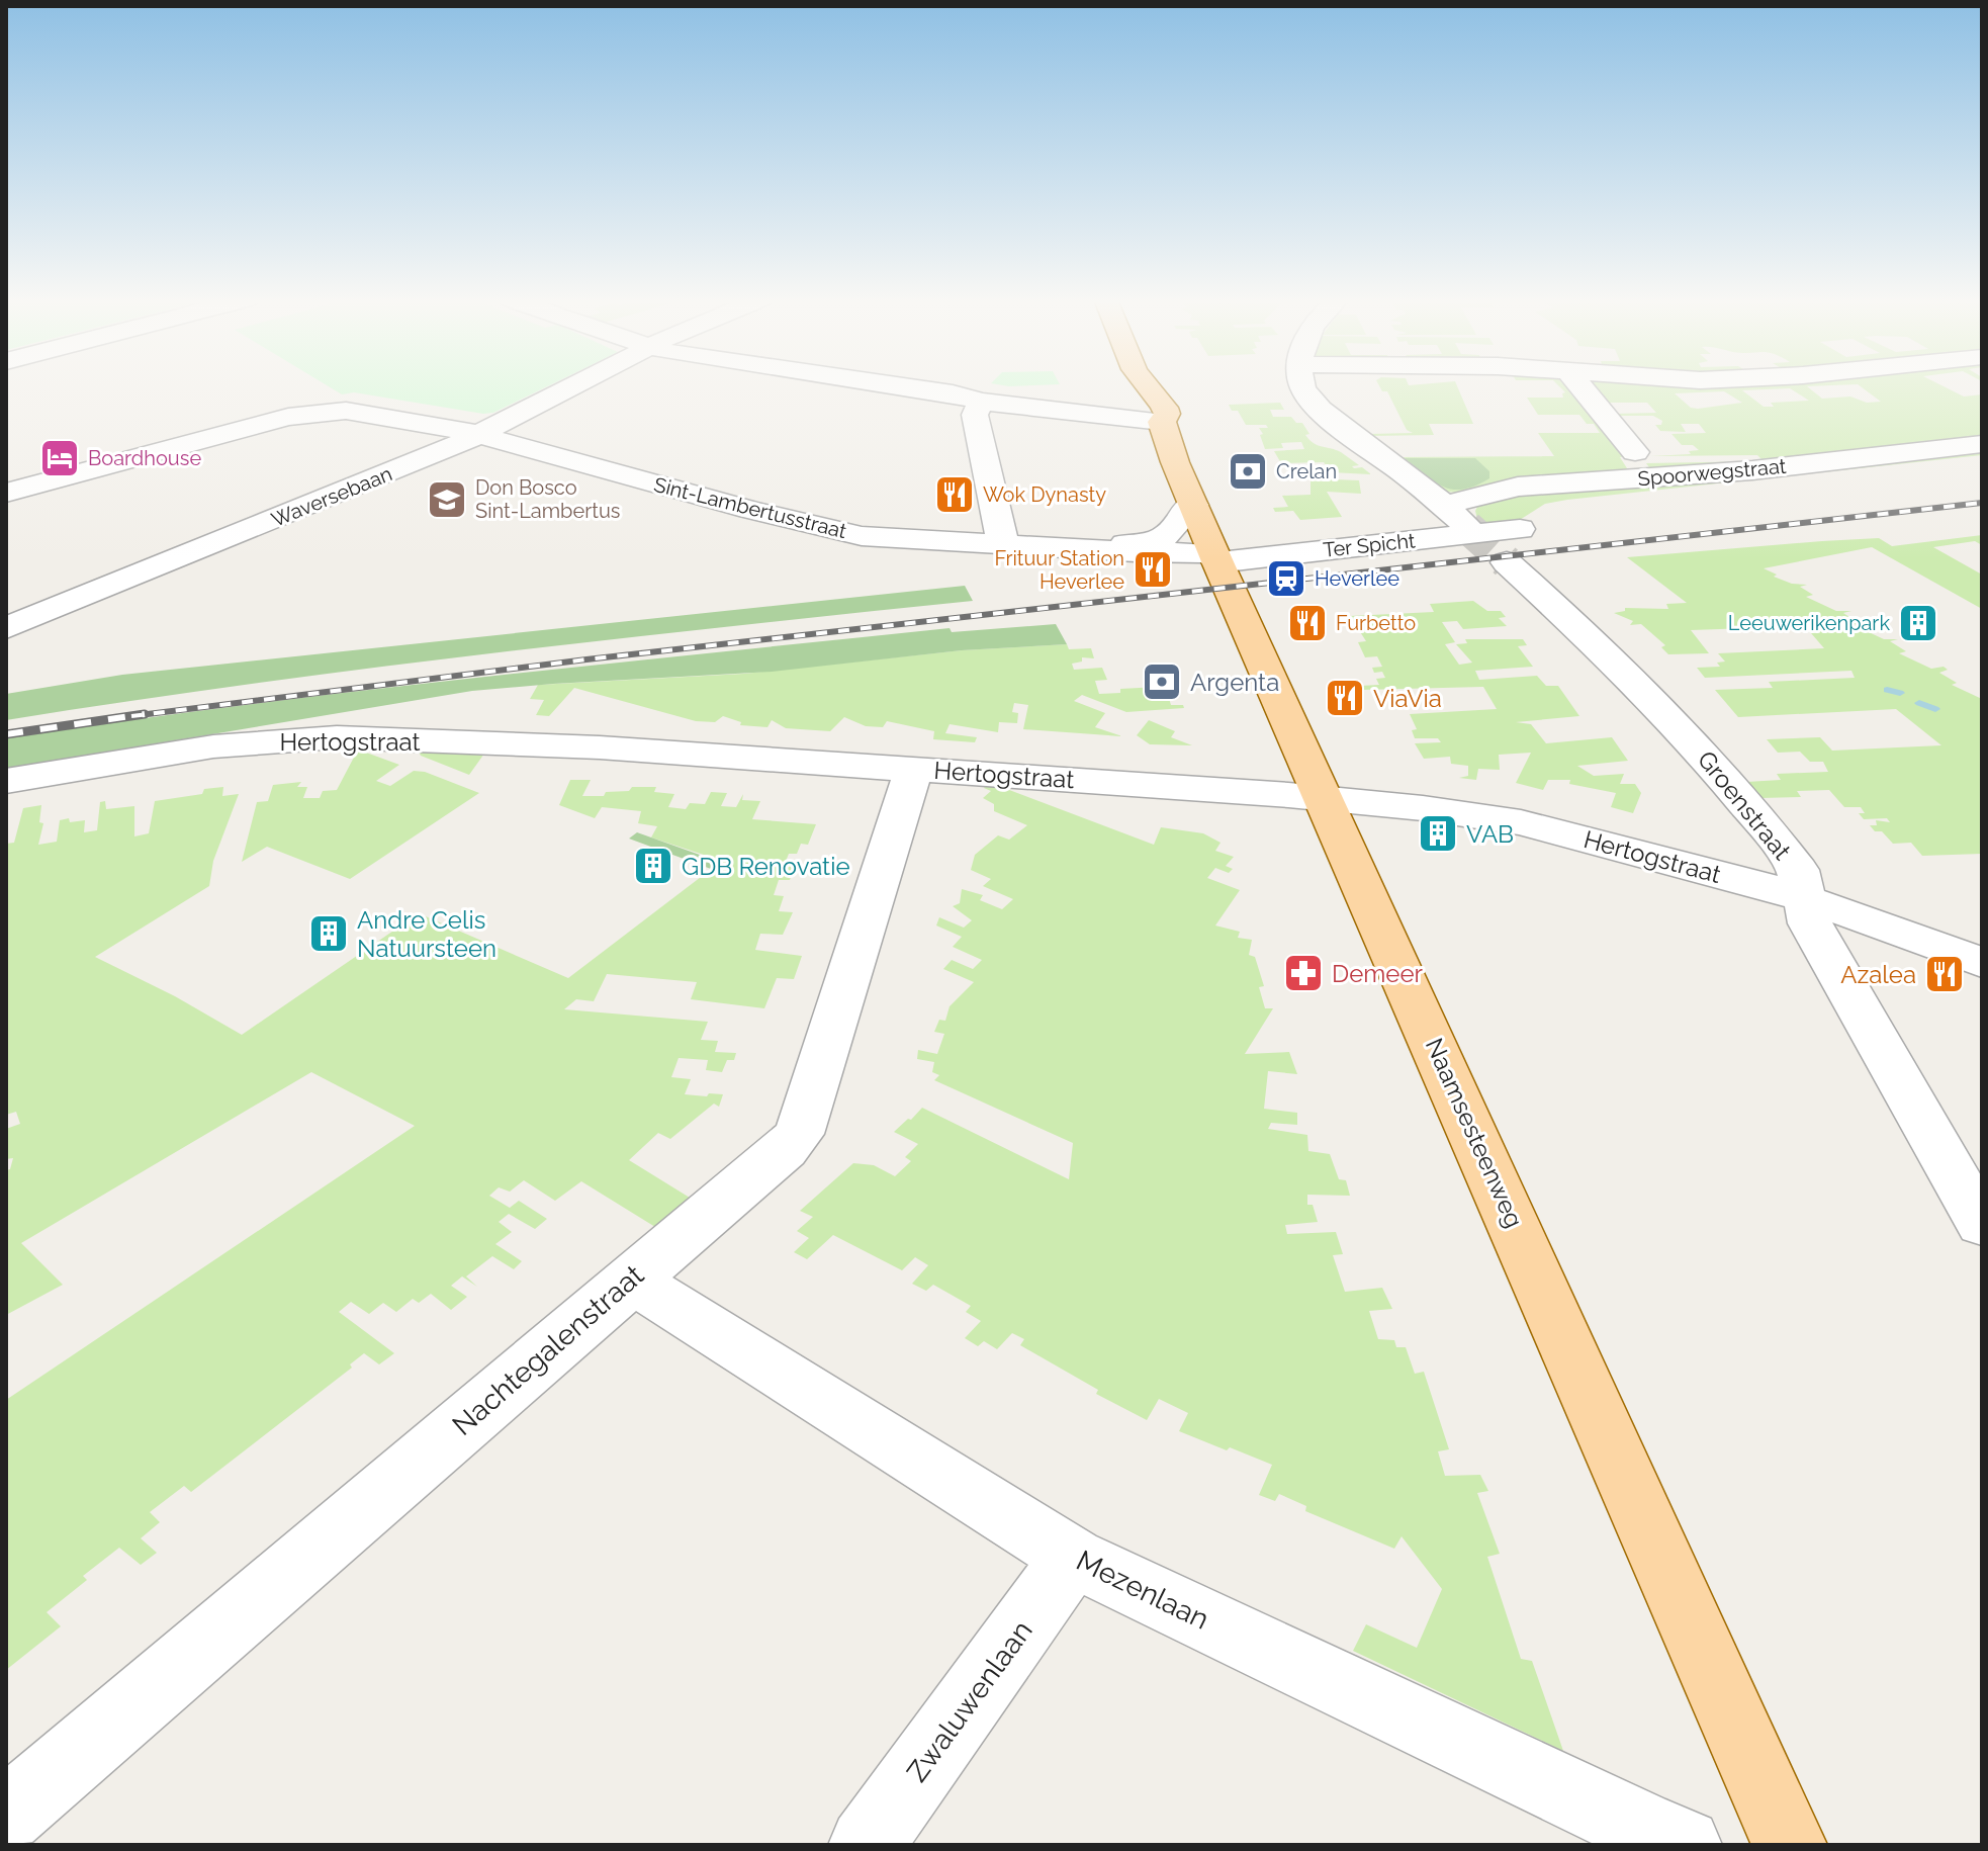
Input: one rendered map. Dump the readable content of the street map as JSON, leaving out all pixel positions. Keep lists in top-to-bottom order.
{
  "streets": {
    "main road": ["Naamsesteenweg"],
    "street": [
      "Spoorwegstraat",
      "Waversebaan",
      "Sint-Lambertusstraat",
      "Ter Spicht",
      "Hertogstraat",
      "Groenstraat",
      "Nachtegalenstraat",
      "Mezenlaan",
      "Zwaluwenlaan"
    ]
  },
  "crossings": [
    ["Waversebaan", "Sint-Lambertusstraat"],
    ["Sint-Lambertusstraat", "Ter Spicht"],
    ["Sint-Lambertusstraat", "Naamsesteenweg"],
    ["Ter Spicht", "Groenstraat"],
    ["Ter Spicht", "Naamsesteenweg"],
    ["Hertogstraat", "Groenstraat"],
    ["Hertogstraat", "Naamsesteenweg"],
    ["Hertogstraat", "Nachtegalenstraat"],
    ["Nachtegalenstraat", "Mezenlaan"],
    ["Mezenlaan", "Zwaluwenlaan"]
  ],
  "places": {
    "hotel": ["Boardhouse"],
    "bank": ["Crelan", "Argenta"],
    "restaurant": [
      "Wok Dynasty",
      "Frituur Station Heverlee",
      "Furbetto",
      "ViaVia",
      "Azalea"
    ],
    "school or university": ["Don Bosco Sint-Lambertus"],
    "station": ["Heverlee"],
    "building": [
      "Leeuwerikenpark",
      "VAB",
      "GDB Renovatie",
      "Andre Celis Natuursteen"
    ],
    "pharmacy": ["Demeer"]
  }
}
